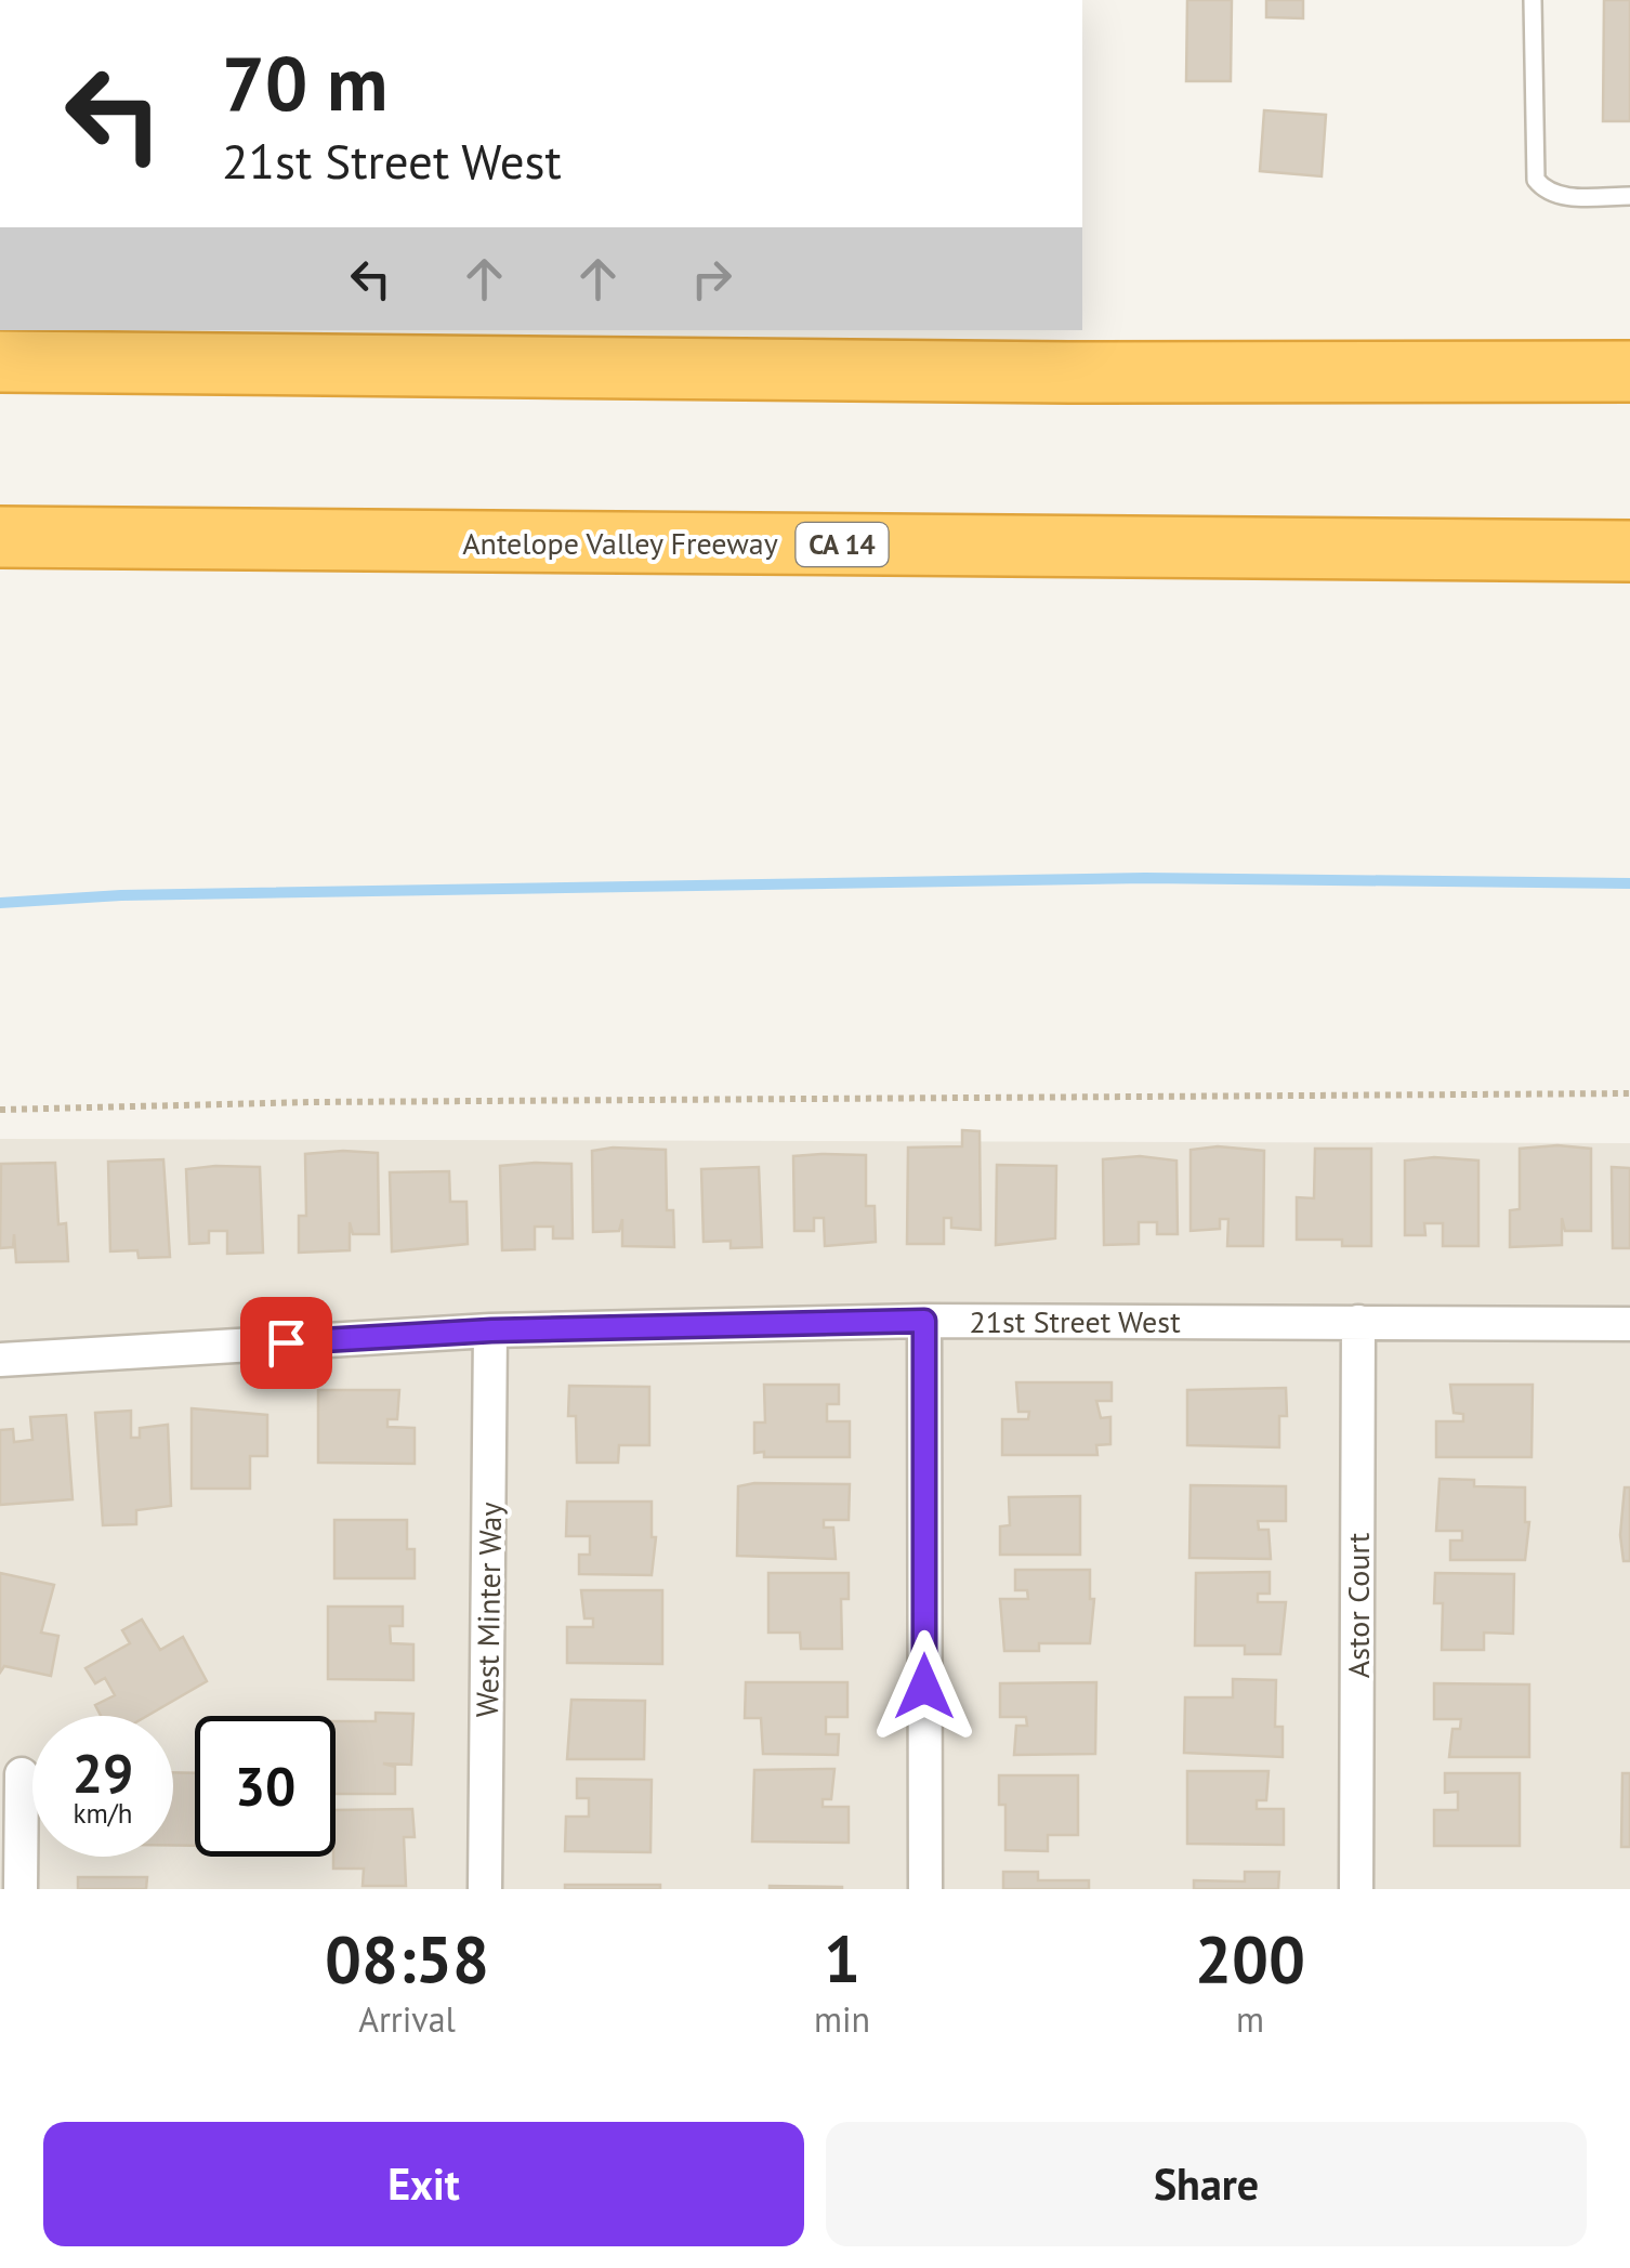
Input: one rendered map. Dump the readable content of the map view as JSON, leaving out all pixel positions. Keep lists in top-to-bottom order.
{
  "streets": {
    "highway": ["Antelope Valley Freeway", "CA 14"],
    "street": ["21st Street West", "Astor Court", "West Minter Way"]
  },
  "crossings": [
    ["21st Street West", "Astor Court"],
    ["21st Street West", "West Minter Way"]
  ],
  "page": {
    "turn": ["70 m", "21st Street West"],
    "speed": "29 km/h",
    "limit": "30",
    "eta": [
      "08:58",
      "Arrival",
      "1",
      "min",
      "200",
      "m"
    ],
    "buttons": ["Exit", "Share"]
  }
}
